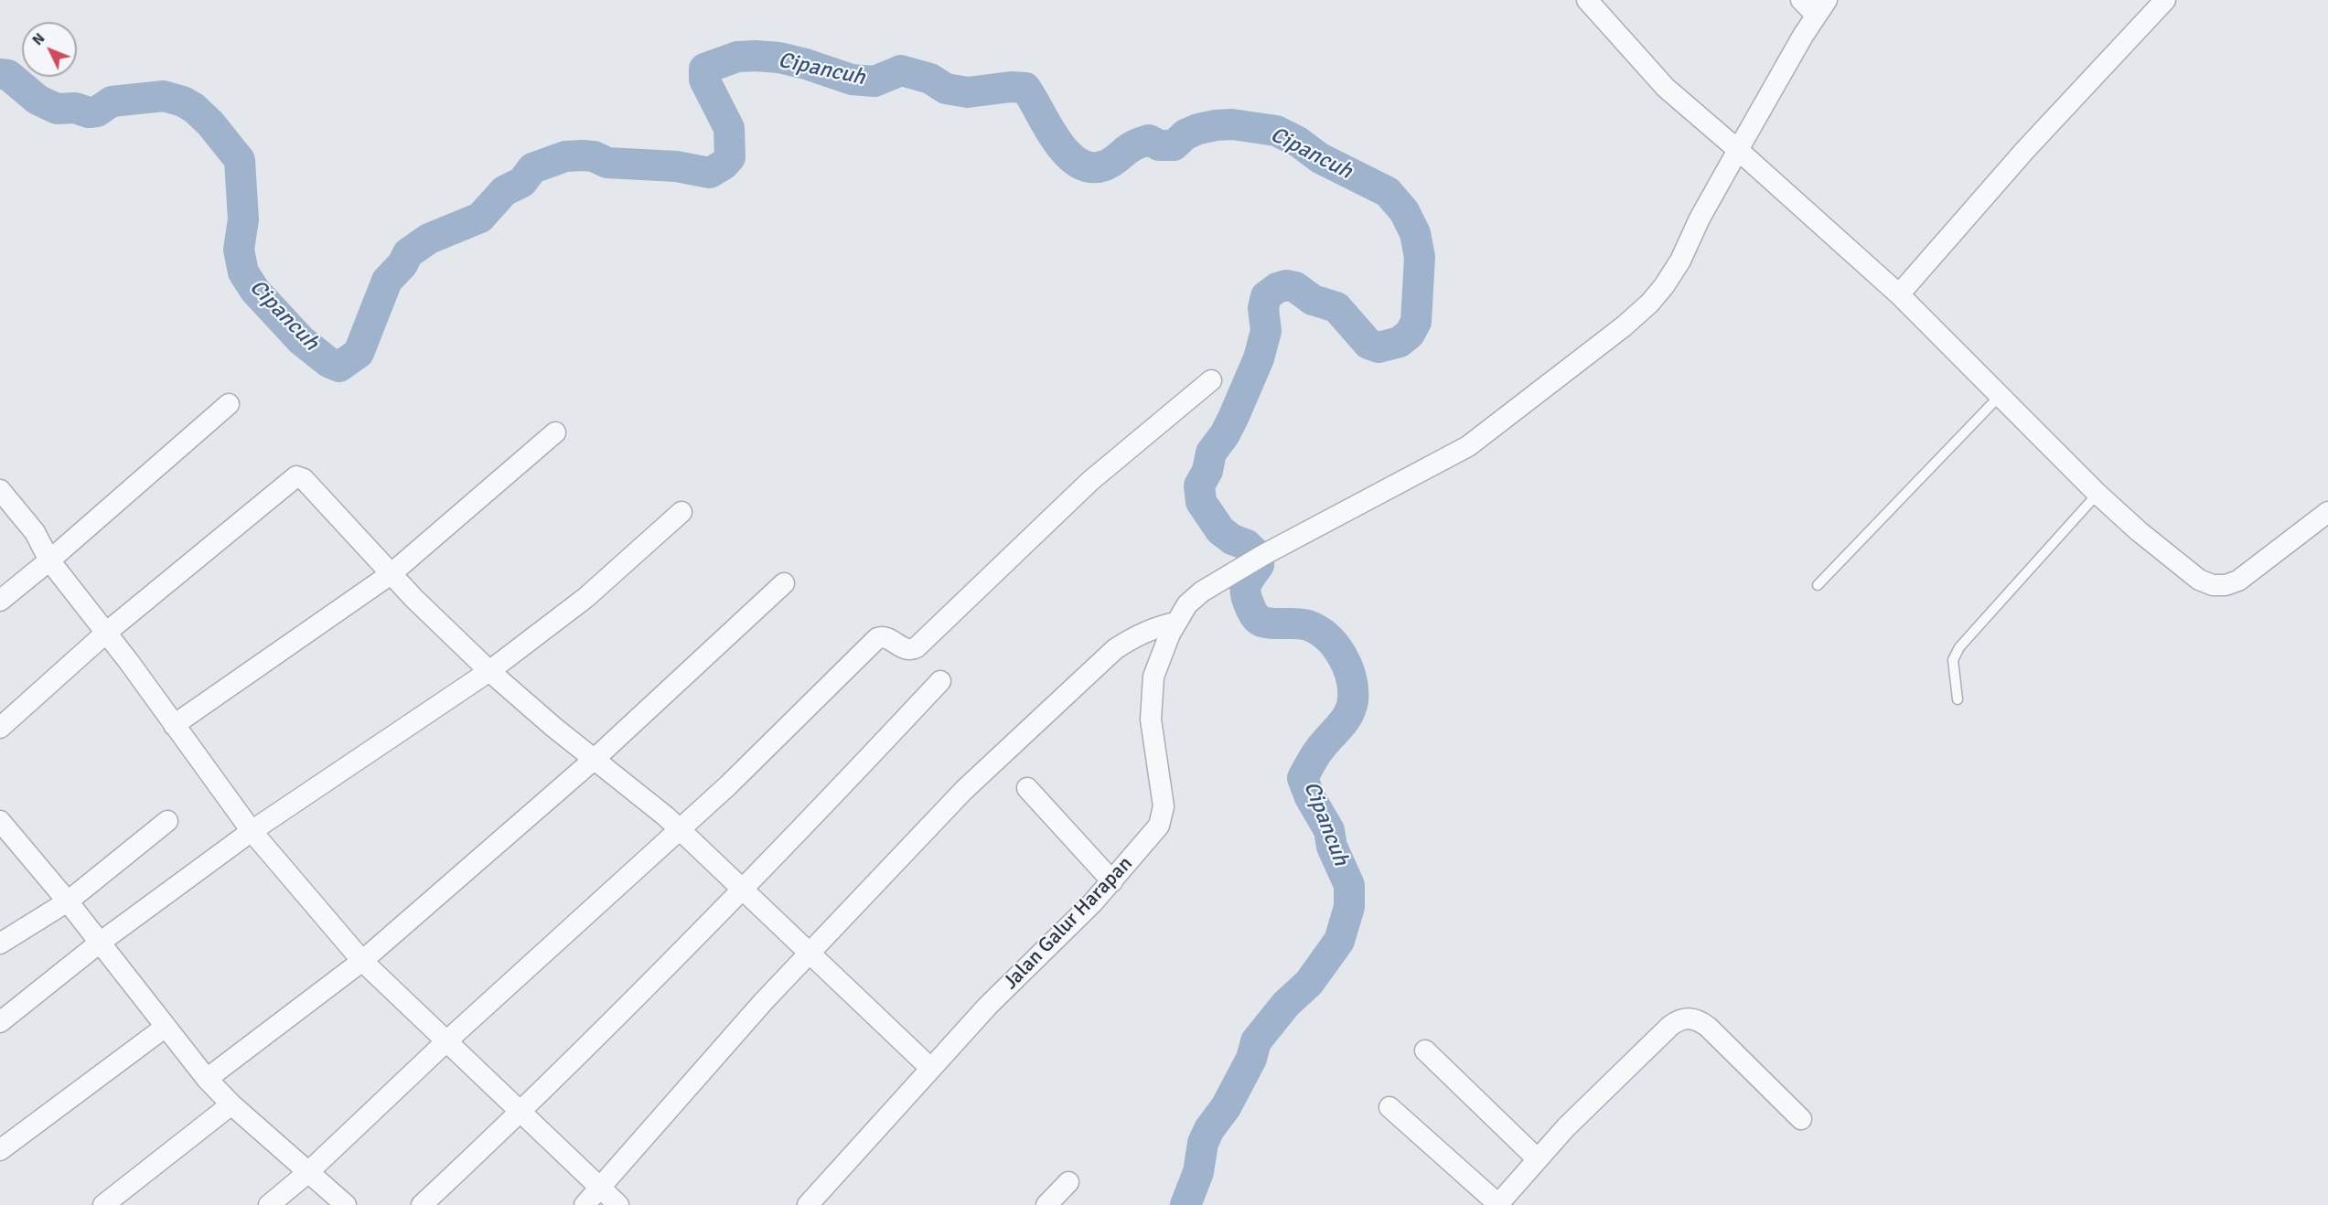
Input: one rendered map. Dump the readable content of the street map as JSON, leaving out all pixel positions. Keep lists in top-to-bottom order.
{
  "streets": {
    "street": ["Jalan Galur Harapan"]
  },
  "water": ["Cipancuh"],
  "north": "top left"
}
